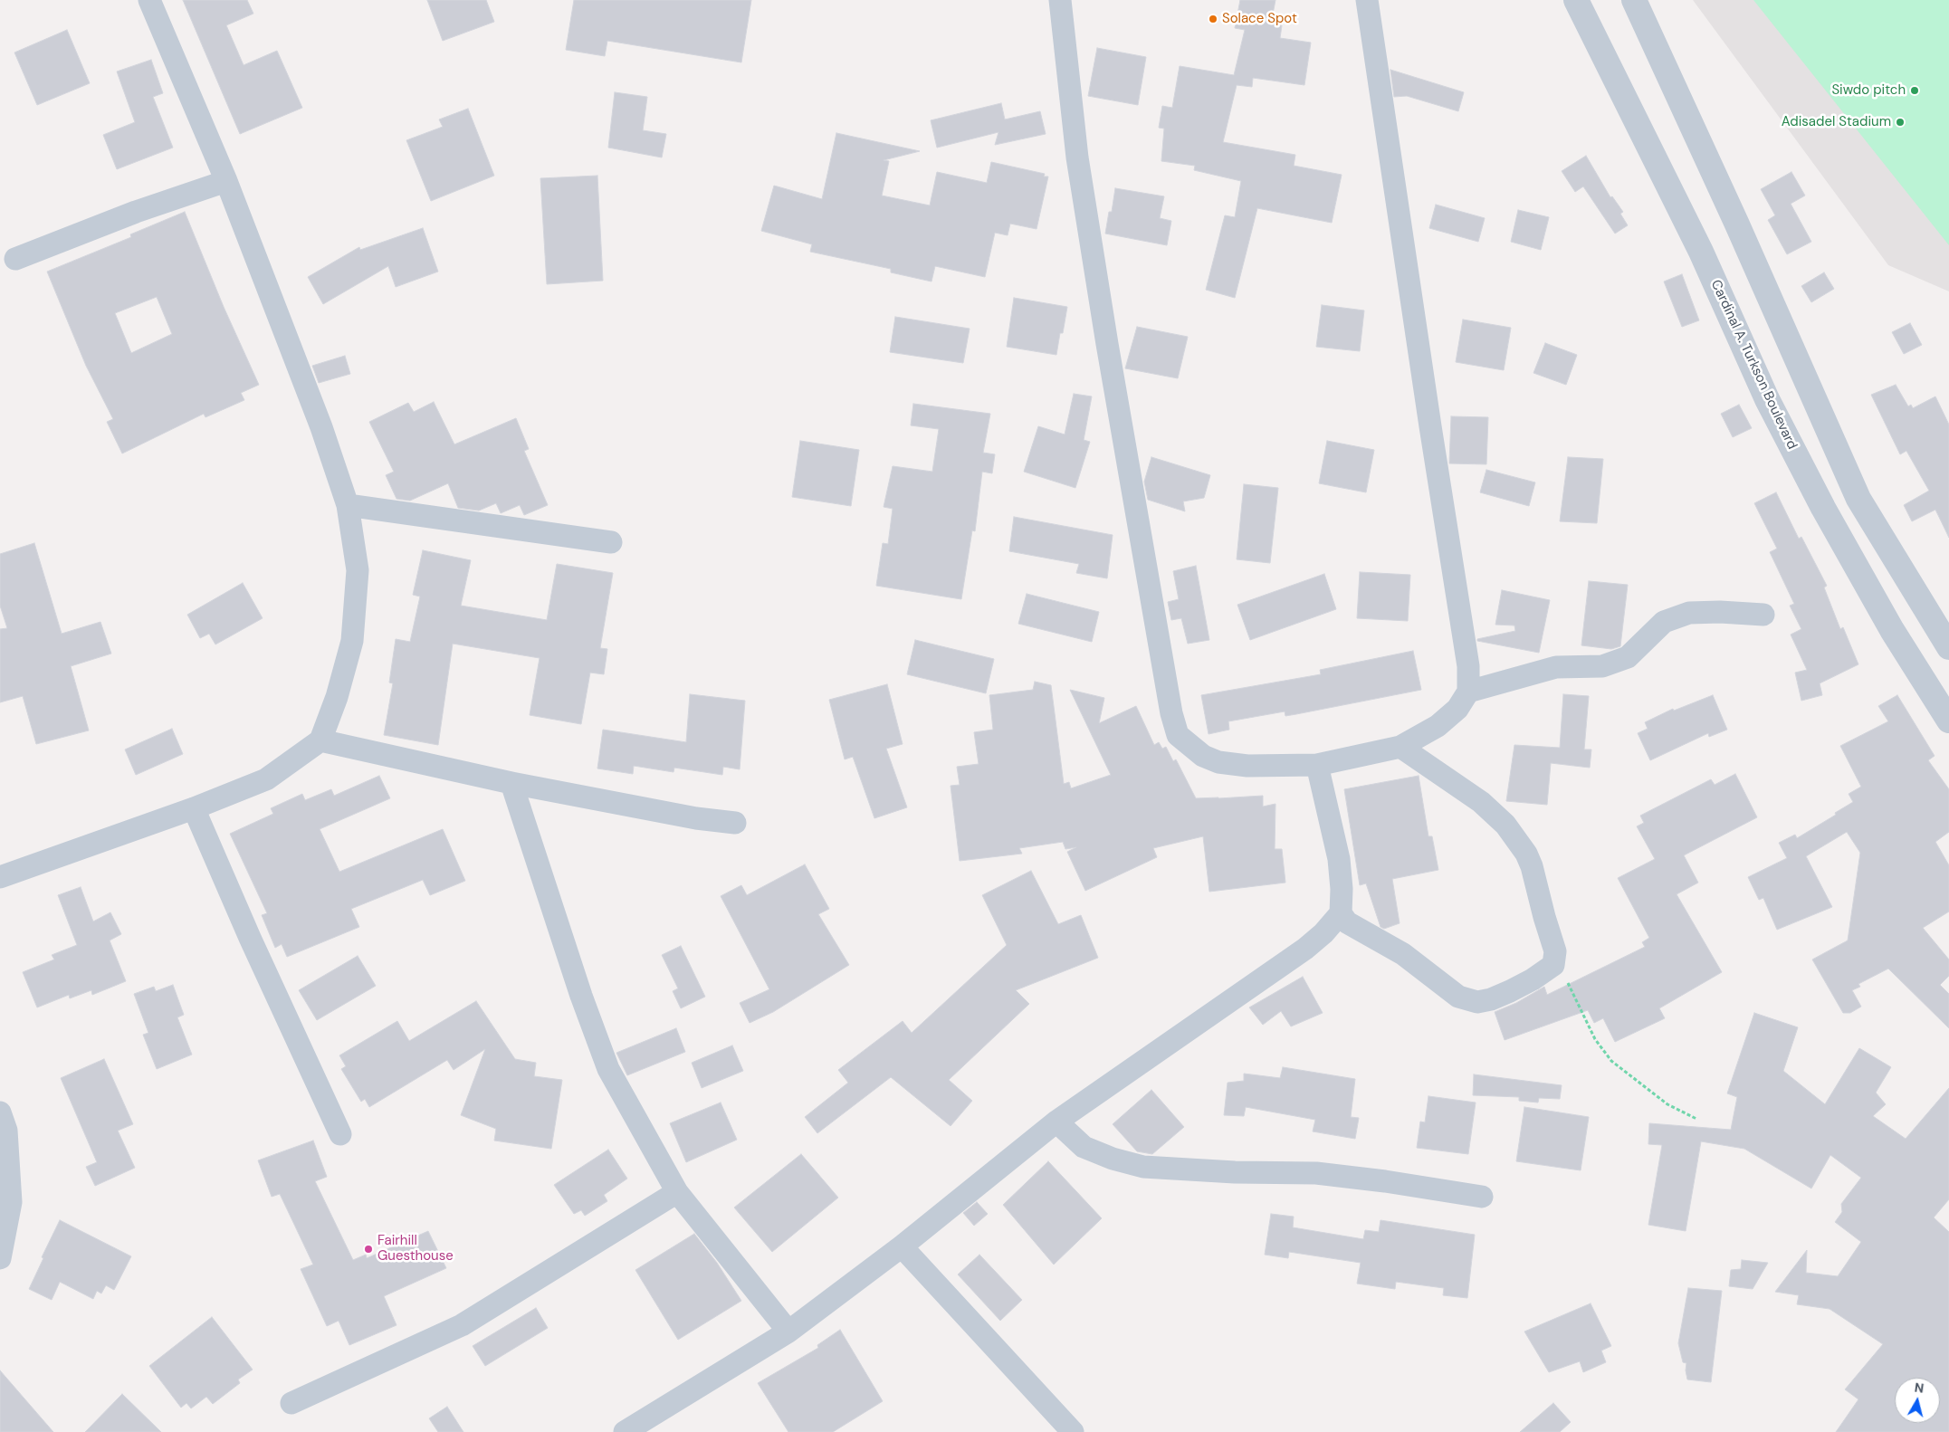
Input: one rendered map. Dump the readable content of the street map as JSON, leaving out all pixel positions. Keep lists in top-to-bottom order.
{
  "streets": {
    "street": ["Cardinal A. Turkson Boulevard"]
  },
  "places": [
    "Solace Spot",
    "Siwdo pitch",
    "Adisadel Stadium",
    "Fairhill Guesthouse"
  ],
  "north": "top"
}
